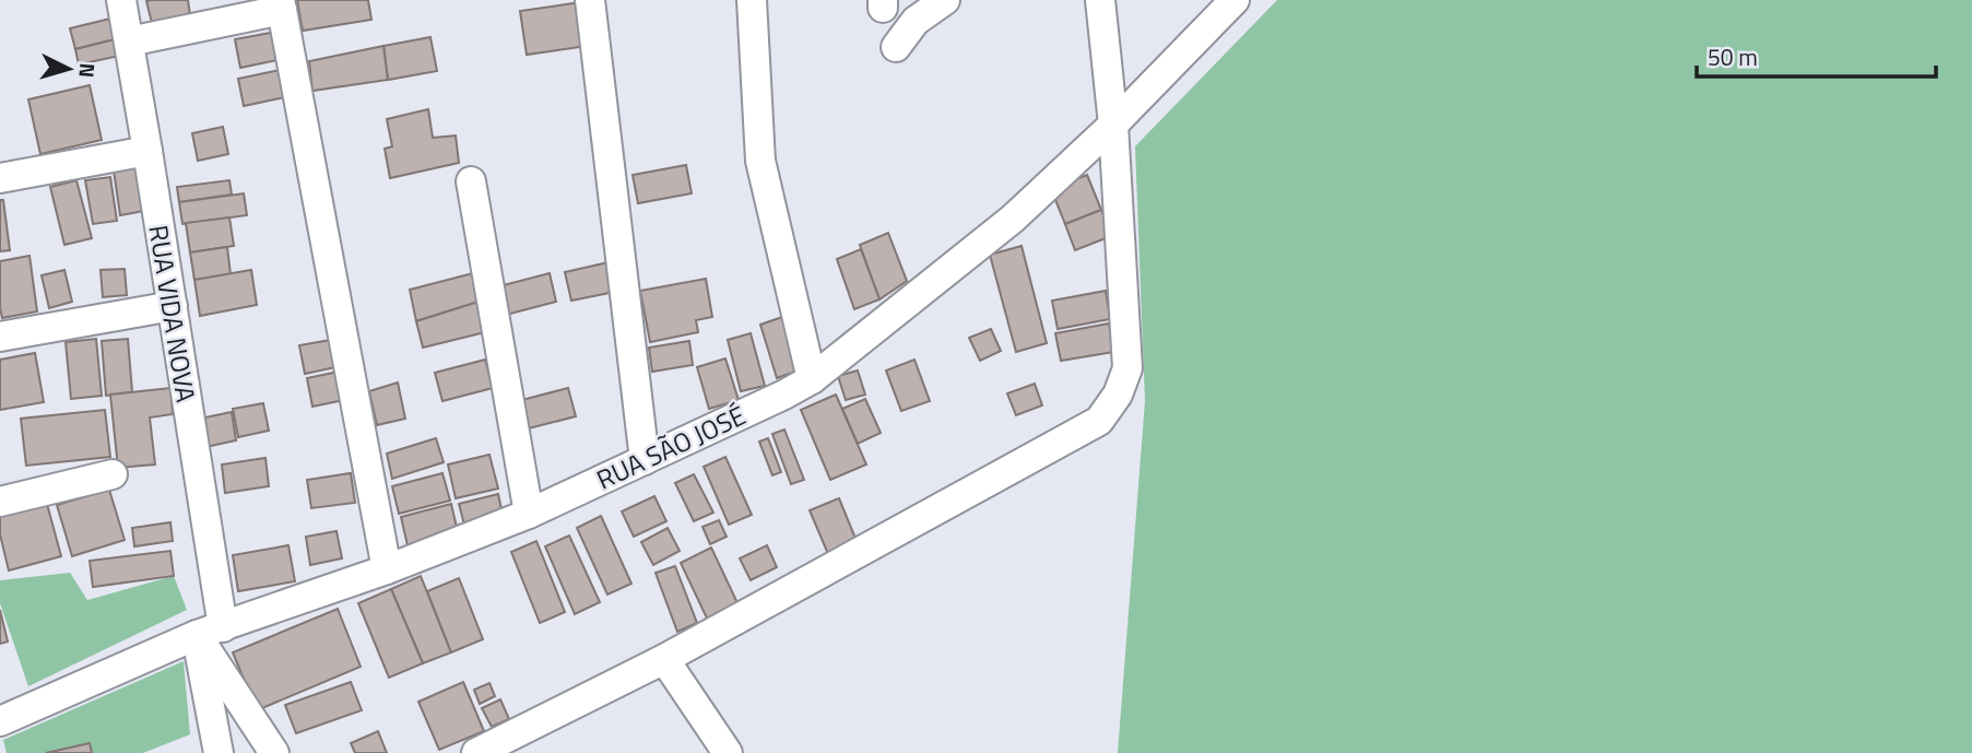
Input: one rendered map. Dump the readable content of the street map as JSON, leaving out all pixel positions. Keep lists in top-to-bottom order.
{
  "streets": {
    "street": ["RUA VIDA NOVA", "RUA SÃO JOSÉ"]
  },
  "crossings": [
    ["RUA VIDA NOVA", "RUA SÃO JOSÉ"]
  ],
  "scale_bar": "50 m",
  "north": "right"
}
